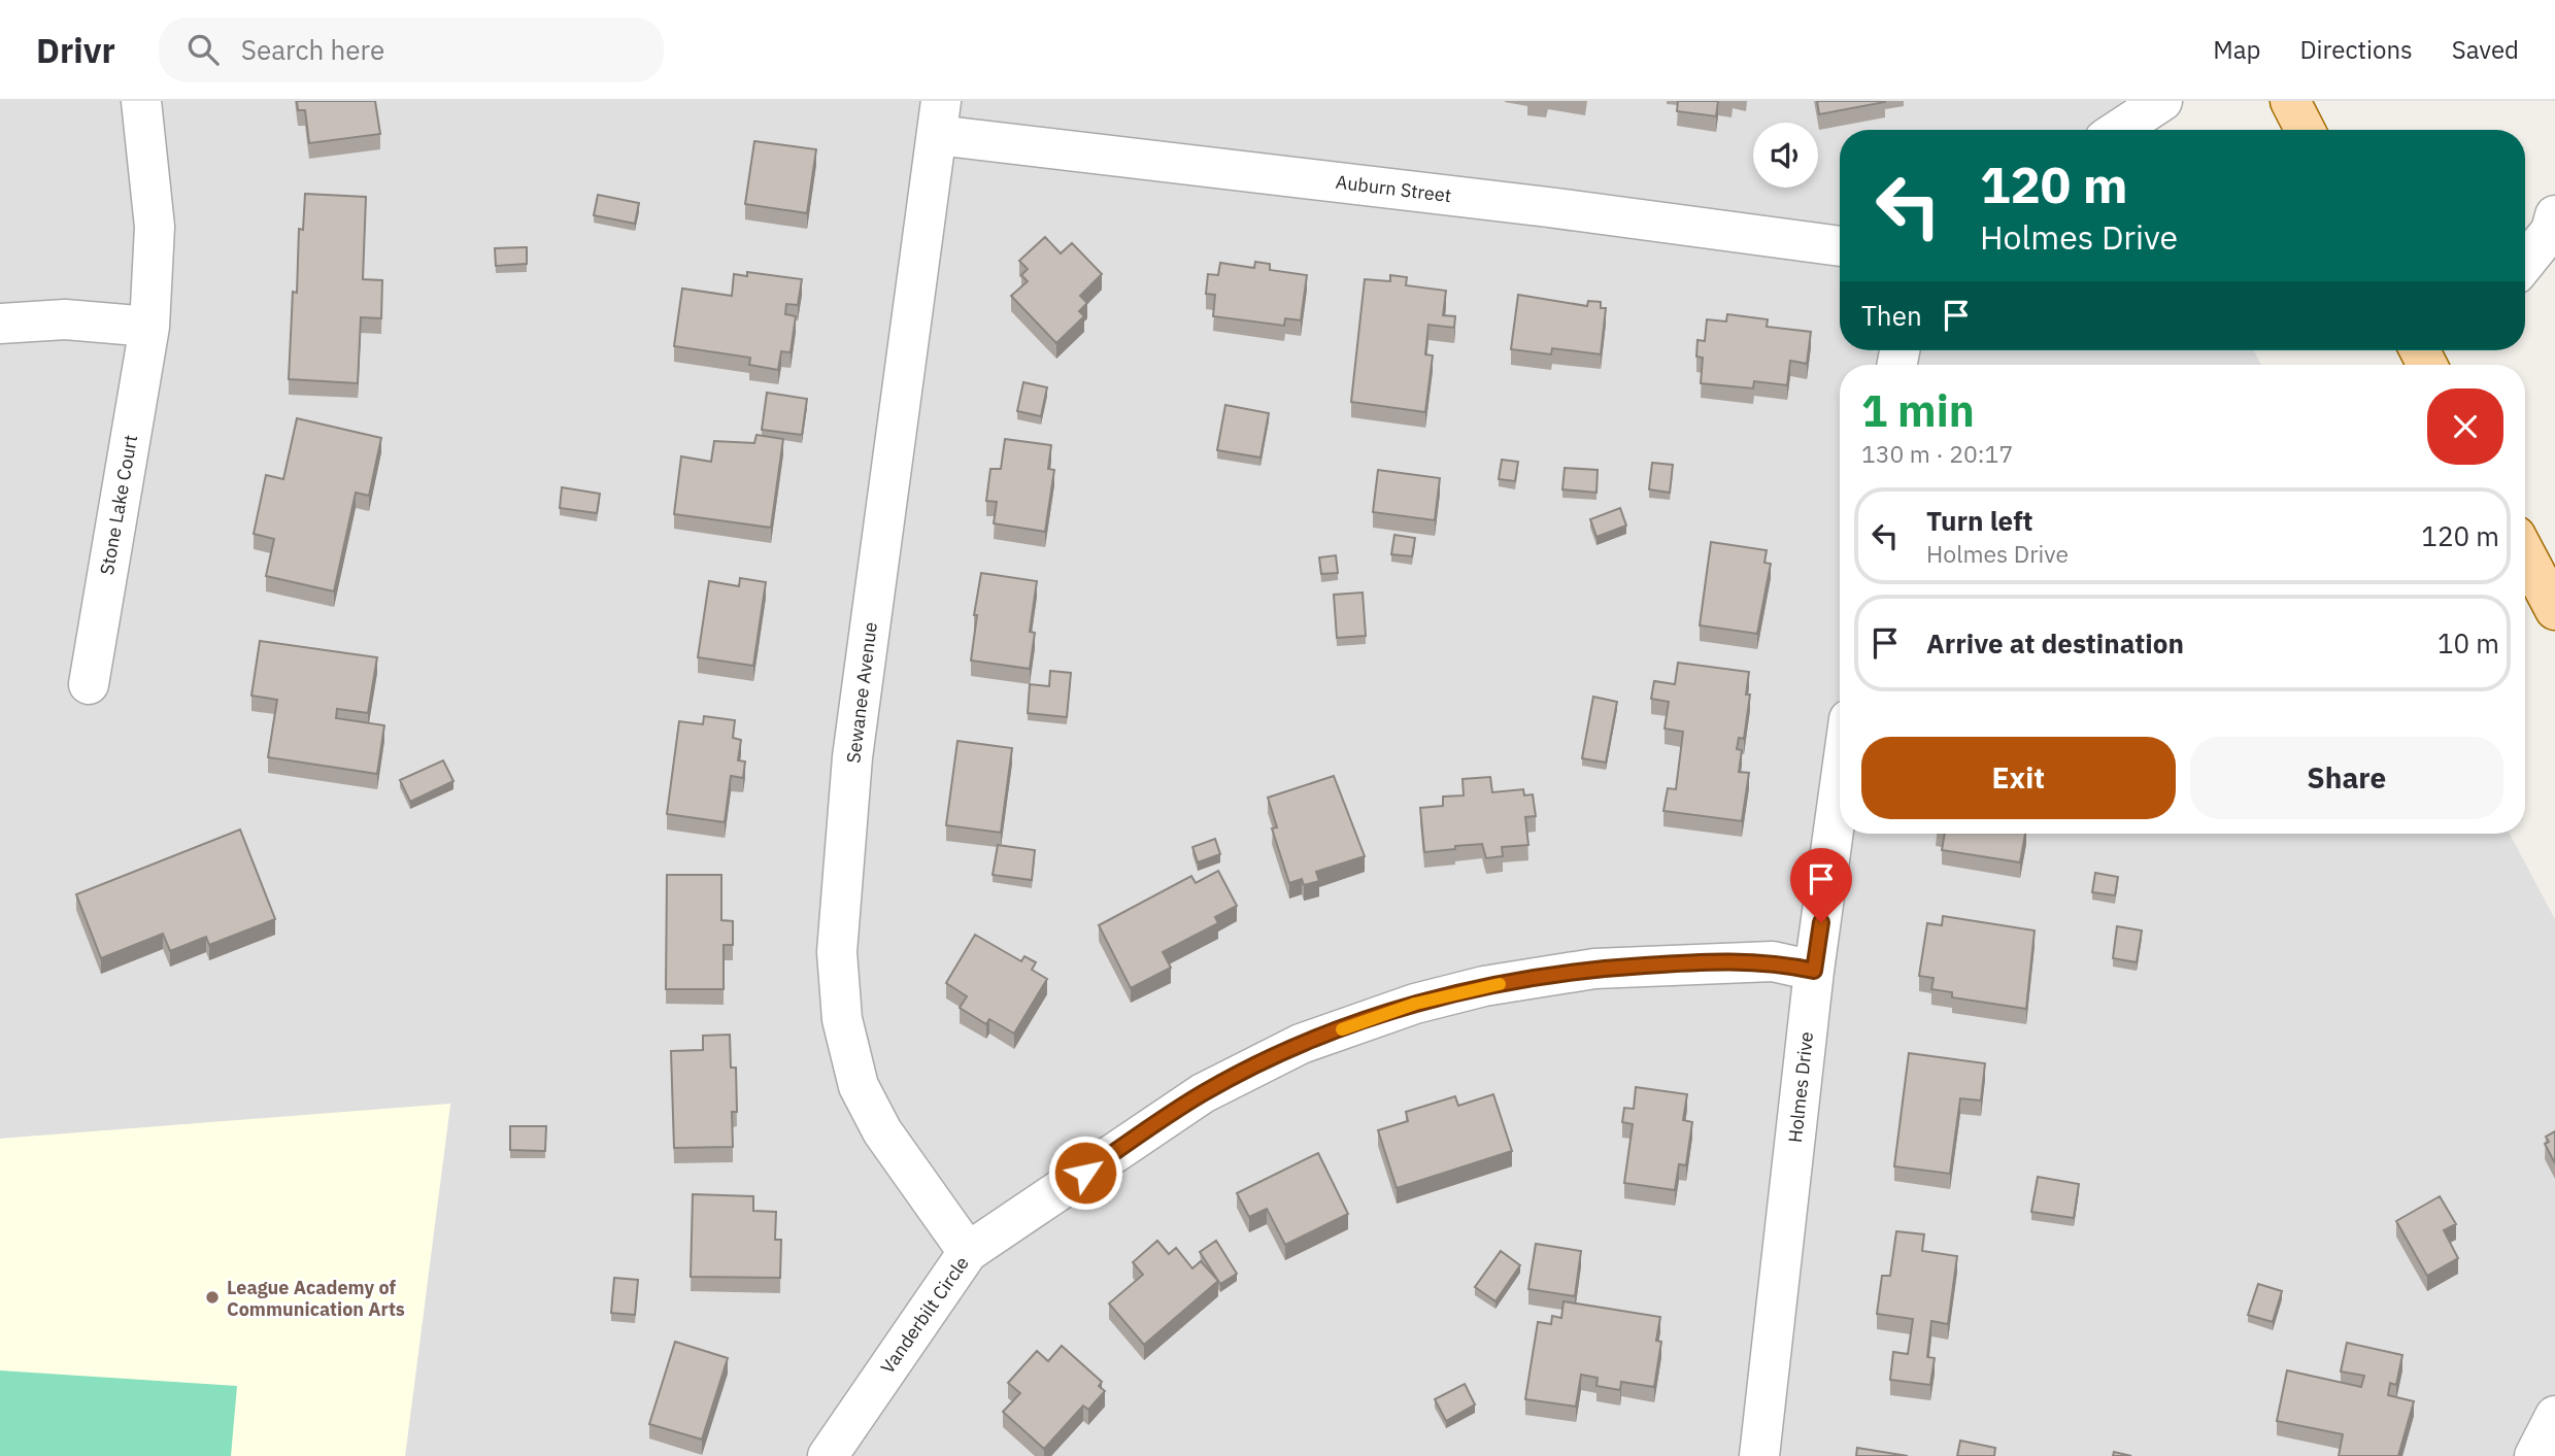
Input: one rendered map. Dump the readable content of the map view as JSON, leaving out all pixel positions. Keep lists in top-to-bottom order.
{
  "streets": {
    "street": [
      "Auburn Street",
      "Stone Lake Court",
      "Sewanee Avenue",
      "Holmes Drive",
      "Vanderbilt Circle"
    ]
  },
  "crossings": [
    ["Auburn Street", "Sewanee Avenue"],
    ["Sewanee Avenue", "Vanderbilt Circle"],
    ["Holmes Drive", "Vanderbilt Circle"]
  ],
  "places": ["League Academy of Communication Arts"],
  "page": {
    "header": "Drivr",
    "search": "Search here",
    "nav": ["Map", "Directions", "Saved"],
    "turn": ["120 m", "Holmes Drive"],
    "then": "Then",
    "heading": ["1 min", "130 m · 20:17"],
    "list": [
      {
        "name": "Turn left",
        "note": "Holmes Drive",
        "value": "120 m"
      },
      {
        "name": "Arrive at destination",
        "value": "10 m"
      }
    ],
    "buttons": ["Exit", "Share"]
  }
}
